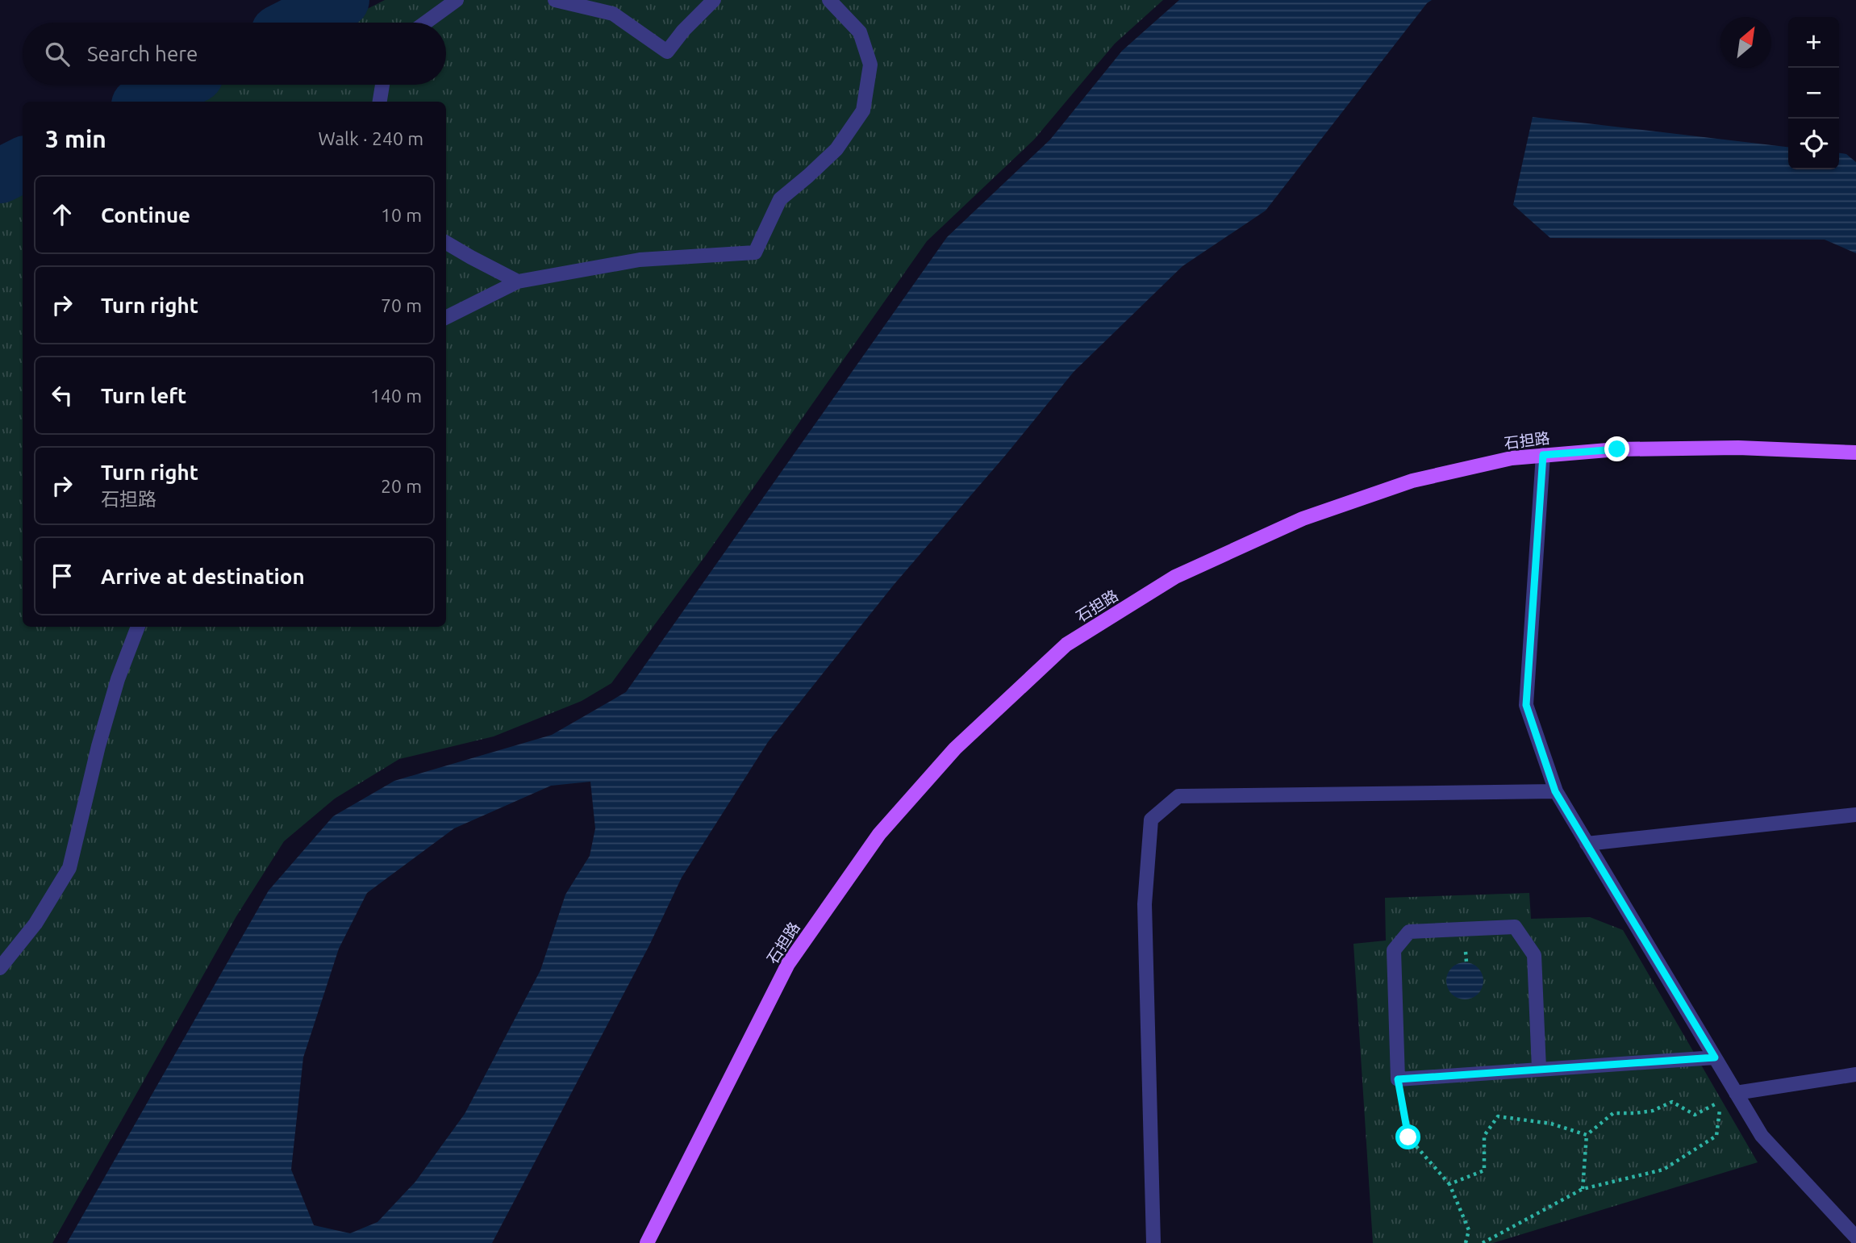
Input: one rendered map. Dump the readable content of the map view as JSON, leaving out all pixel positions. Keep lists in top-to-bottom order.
{
  "streets": {
    "main road": ["石担路"]
  },
  "north": "top right",
  "page": {
    "map_buttons": ["+", "−"],
    "search": "Search here",
    "heading": ["3 min", "Walk · 240 m"],
    "list": [
      ["Continue", "10 m"],
      ["Turn right", "70 m"],
      ["Turn left", "140 m"],
      ["Turn right", "石担路", "20 m"],
      "Arrive at destination"
    ]
  }
}
